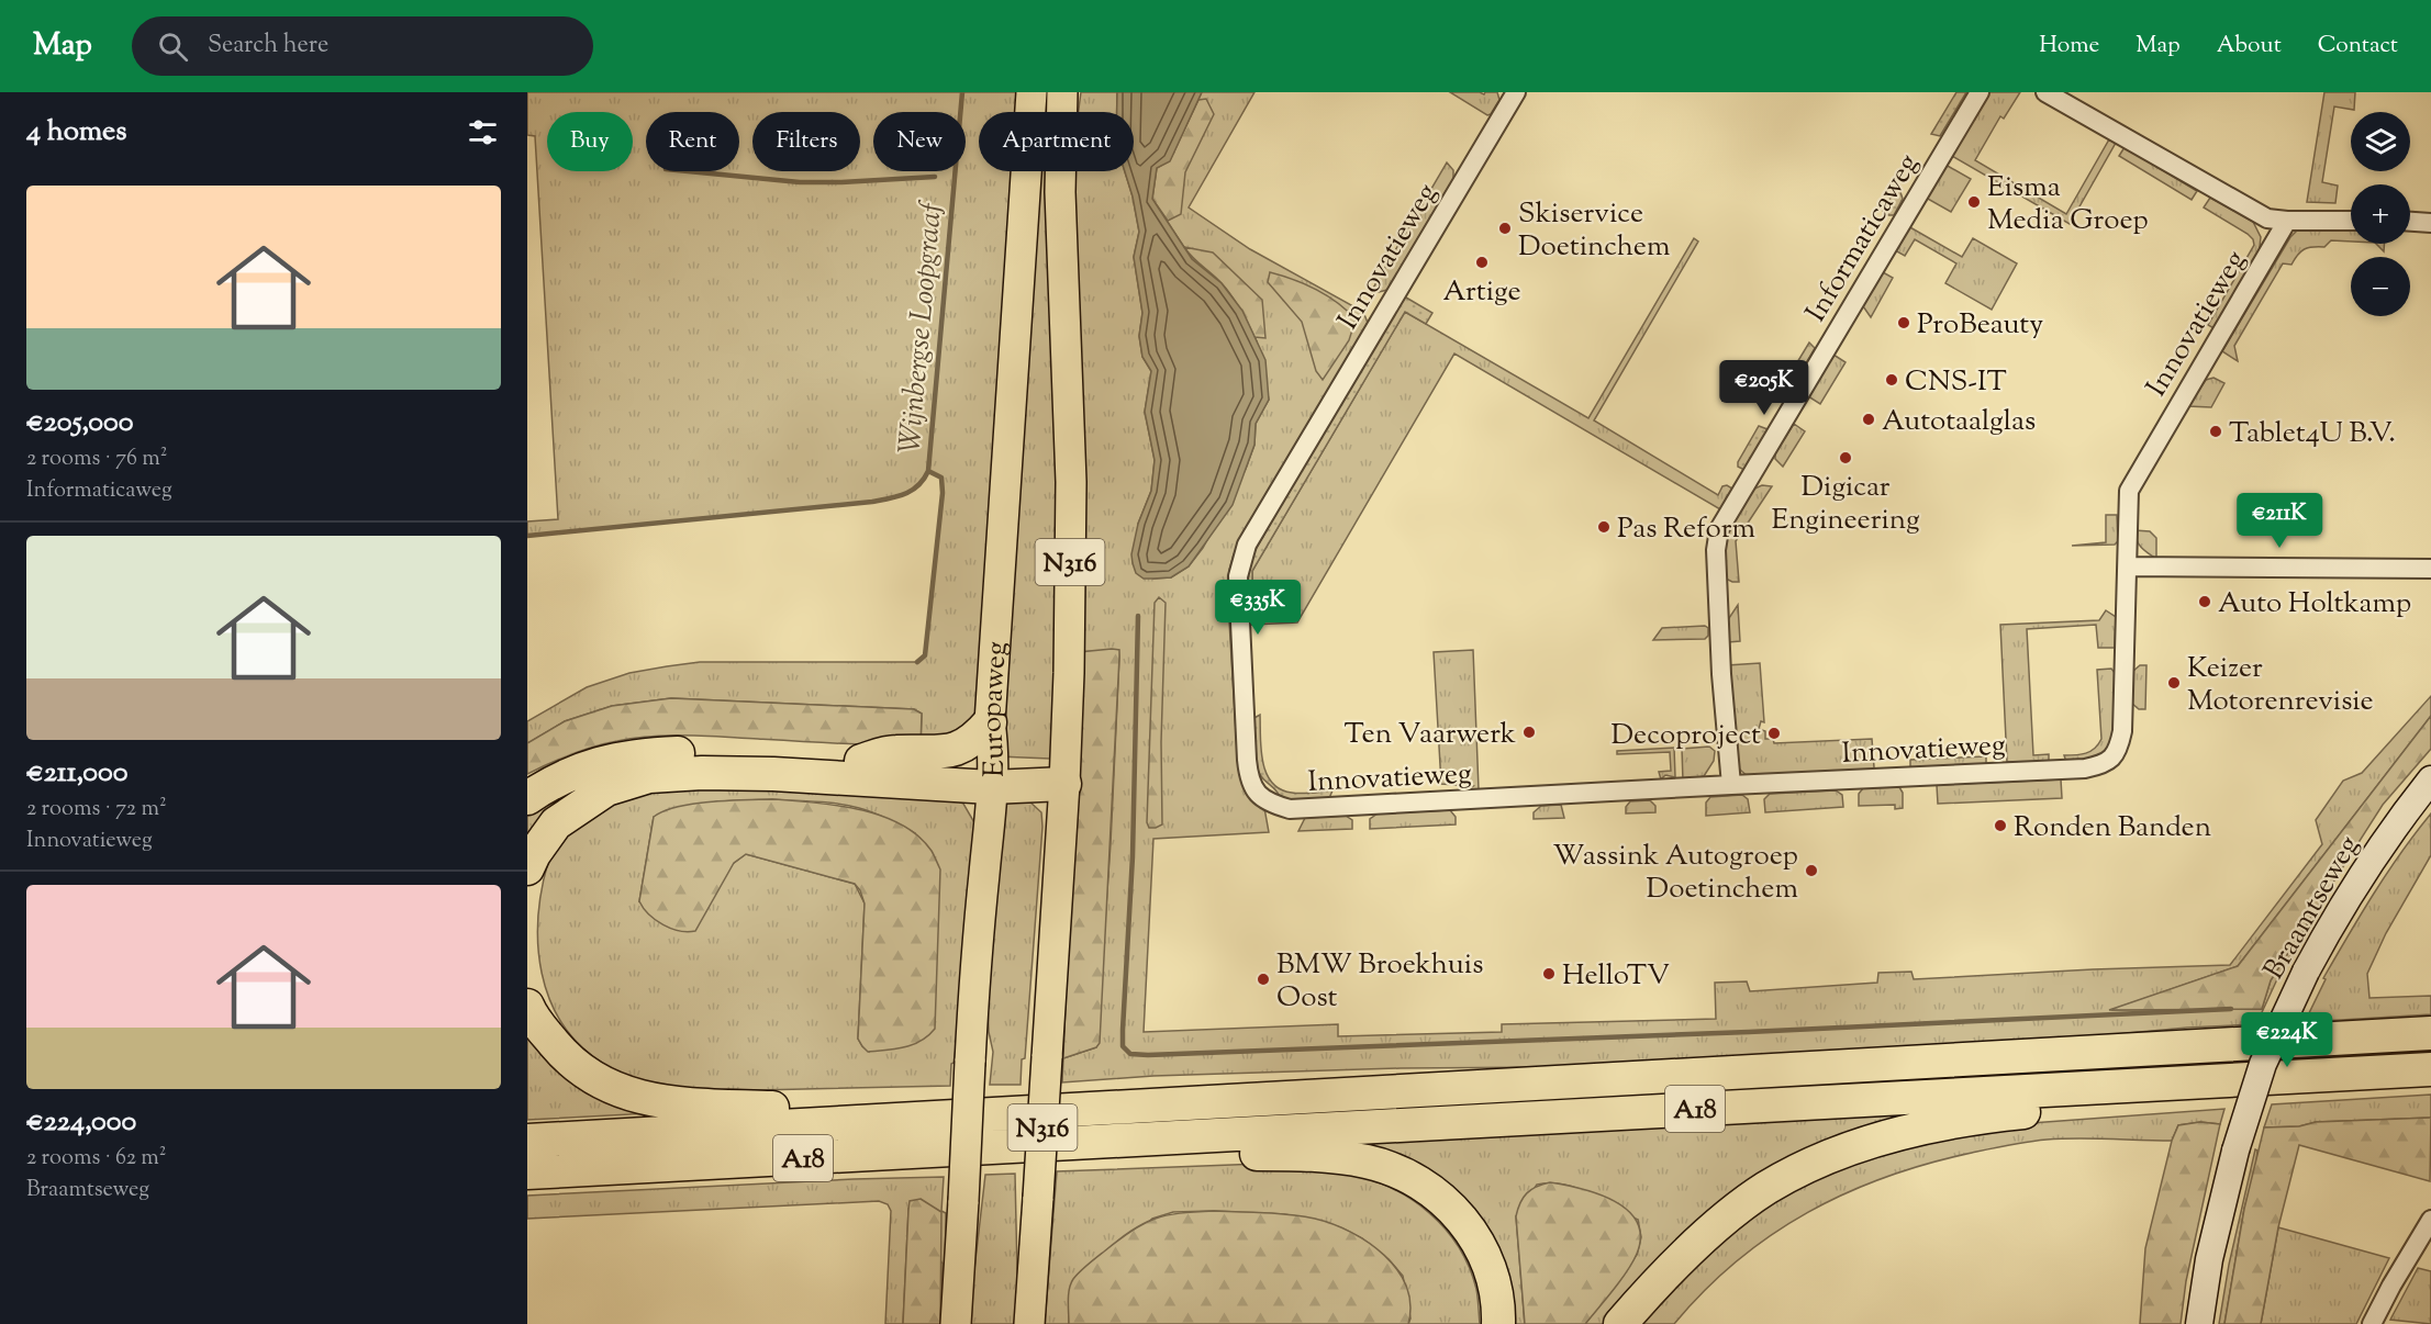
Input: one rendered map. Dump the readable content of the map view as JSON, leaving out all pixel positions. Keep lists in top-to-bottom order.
{
  "streets": {
    "highway": ["A18"],
    "main road": ["N316", "Europaweg"],
    "street": ["Informaticaweg", "Innovatieweg", "Braamtseweg"]
  },
  "crossings": [
    ["Informaticaweg", "Innovatieweg"]
  ],
  "water": ["Wijnbergse Loopgraaf"],
  "places": [
    "Eisma Media Groep",
    "Skiservice Doetinchem",
    "Artige",
    "ProBeauty",
    "CNS-IT",
    "Autotaalglas",
    "Tablet4U B.V.",
    "Digicar Engineering",
    "Pas Reform",
    "Auto Holtkamp",
    "Keizer Motorenrevisie",
    "Ten Vaarwerk",
    "Decoproject",
    "Ronden Banden",
    "Wassink Autogroep Doetinchem",
    "HelloTV",
    "BMW Broekhuis Oost"
  ],
  "page": {
    "header": "Map",
    "search": "Search here",
    "nav": [
      "Home",
      "Map",
      "About",
      "Contact"
    ],
    "heading": "4 homes",
    "map_buttons": ["+", "−"],
    "chip": [
      "Buy",
      "Rent",
      "Filters",
      "New",
      "Apartment"
    ],
    "list": [
      {
        "name": "€205,000",
        "note": "2 rooms · 76 m² · Informaticaweg"
      },
      {
        "name": "€211,000",
        "note": "2 rooms · 72 m² · Innovatieweg"
      },
      {
        "name": "€224,000",
        "note": "2 rooms · 62 m² · Braamtseweg"
      }
    ],
    "price": [
      "€205K",
      "€211K",
      "€335K",
      "€224K"
    ]
  }
}
